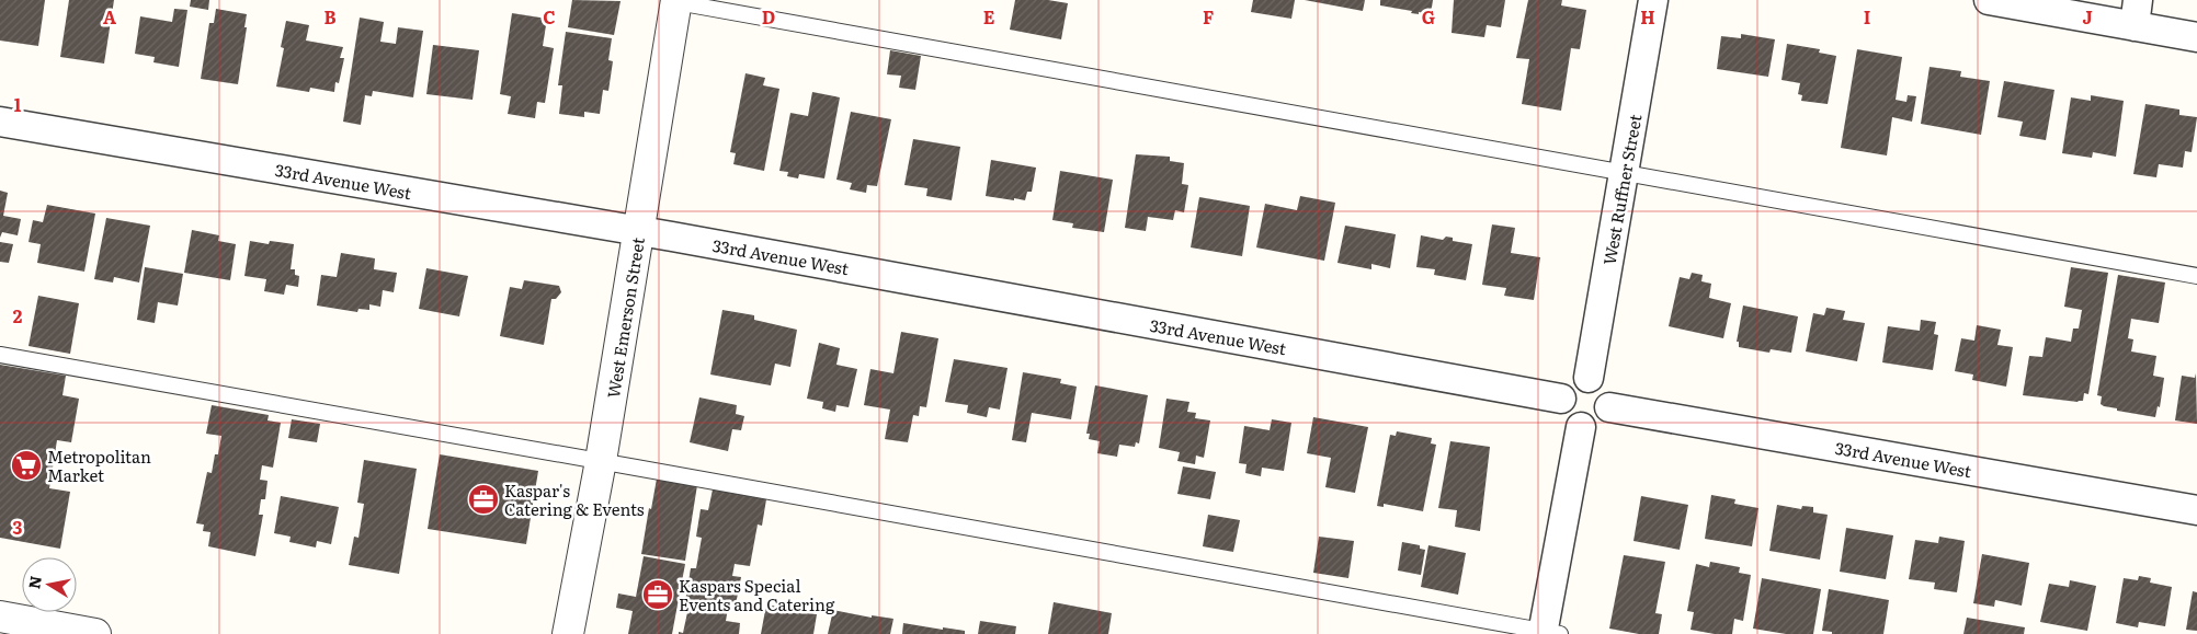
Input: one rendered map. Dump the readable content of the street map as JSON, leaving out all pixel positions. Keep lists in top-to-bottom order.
{
  "streets": {
    "street": ["33rd Avenue West", "West Ruffner Street", "West Emerson Street"]
  },
  "crossings": [
    ["33rd Avenue West", "West Ruffner Street"],
    ["33rd Avenue West", "West Emerson Street"]
  ],
  "places": {
    "supermarket": ["Metropolitan Market"],
    "office": ["Kaspar's Catering & Events", "Kaspars Special Events and Catering"]
  },
  "north": "left",
  "grid": {
    "columns": [
      "A",
      "B",
      "C",
      "D",
      "E",
      "F",
      "G",
      "H",
      "I",
      "J"
    ],
    "rows": ["1", "2", "3"]
  }
}
